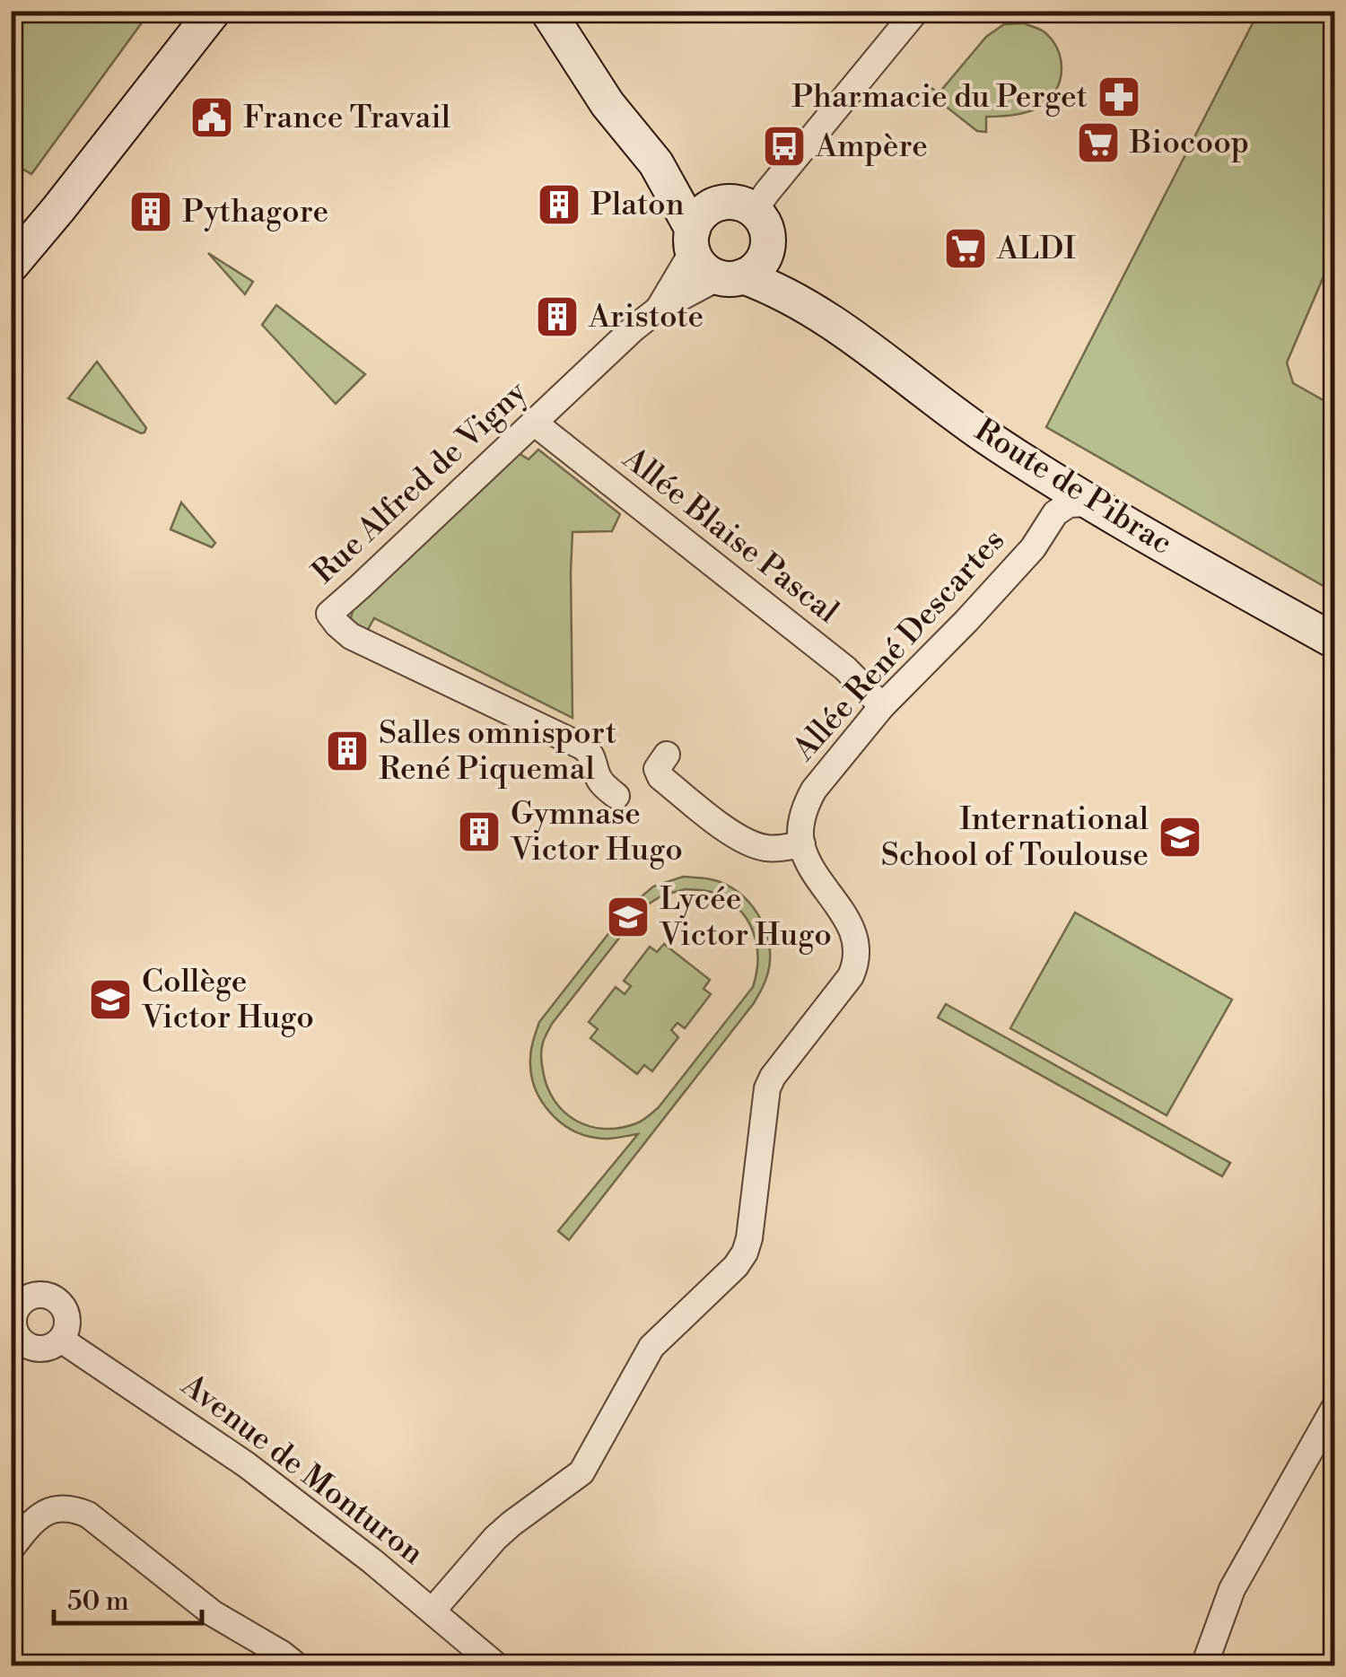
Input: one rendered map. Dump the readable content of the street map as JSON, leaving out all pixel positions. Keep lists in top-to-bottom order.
{
  "streets": {
    "main road": ["Route de Pibrac"],
    "street": [
      "Rue Alfred de Vigny",
      "Allée Blaise Pascal",
      "Allée René Descartes",
      "Avenue de Monturon"
    ]
  },
  "crossings": [
    ["Rue Alfred de Vigny", "Route de Pibrac"],
    ["Rue Alfred de Vigny", "Allée Blaise Pascal"],
    ["Route de Pibrac", "Allée René Descartes"],
    ["Allée Blaise Pascal", "Allée René Descartes"]
  ],
  "places": {
    "pharmacy": ["Pharmacie du Perget"],
    "public building": ["France Travail"],
    "supermarket": ["Biocoop", "ALDI"],
    "bus stop": ["Ampère"],
    "building": [
      "Platon",
      "Pythagore",
      "Aristote",
      "Salles omnisport René Piquemal",
      "Gymnase Victor Hugo"
    ],
    "school or university": ["International School of Toulouse", "Lycée Victor Hugo", "Collège Victor Hugo"]
  },
  "scale_bar": "50 m"
}
